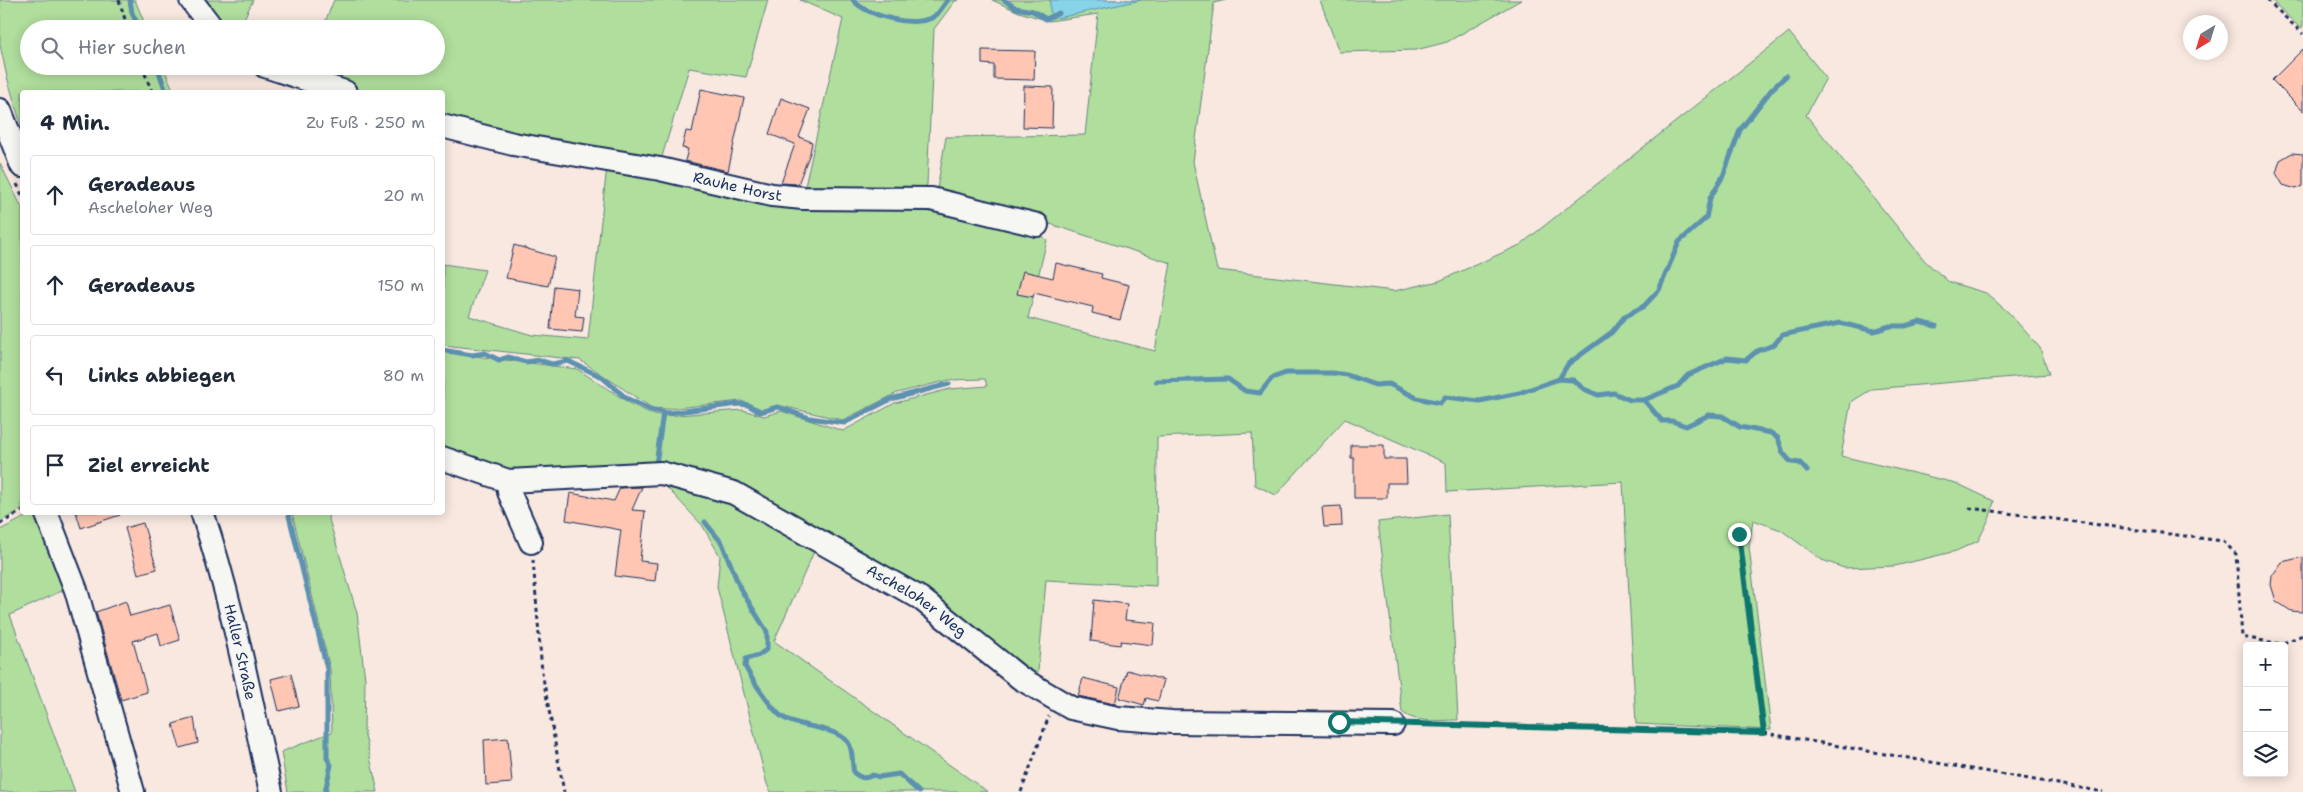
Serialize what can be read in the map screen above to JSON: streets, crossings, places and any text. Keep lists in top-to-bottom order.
{
  "streets": {
    "street": ["Rauhe Horst", "Ascheloher Weg", "Haller Straße"]
  },
  "north": "bottom left",
  "page": {
    "search": "Hier suchen",
    "heading": ["4 Min.", "Zu Fuß · 250 m"],
    "list": [
      ["Geradeaus", "Ascheloher Weg", "20 m"],
      ["Geradeaus", "150 m"],
      ["Links abbiegen", "80 m"],
      "Ziel erreicht"
    ],
    "map_buttons": ["+", "−"]
  }
}
